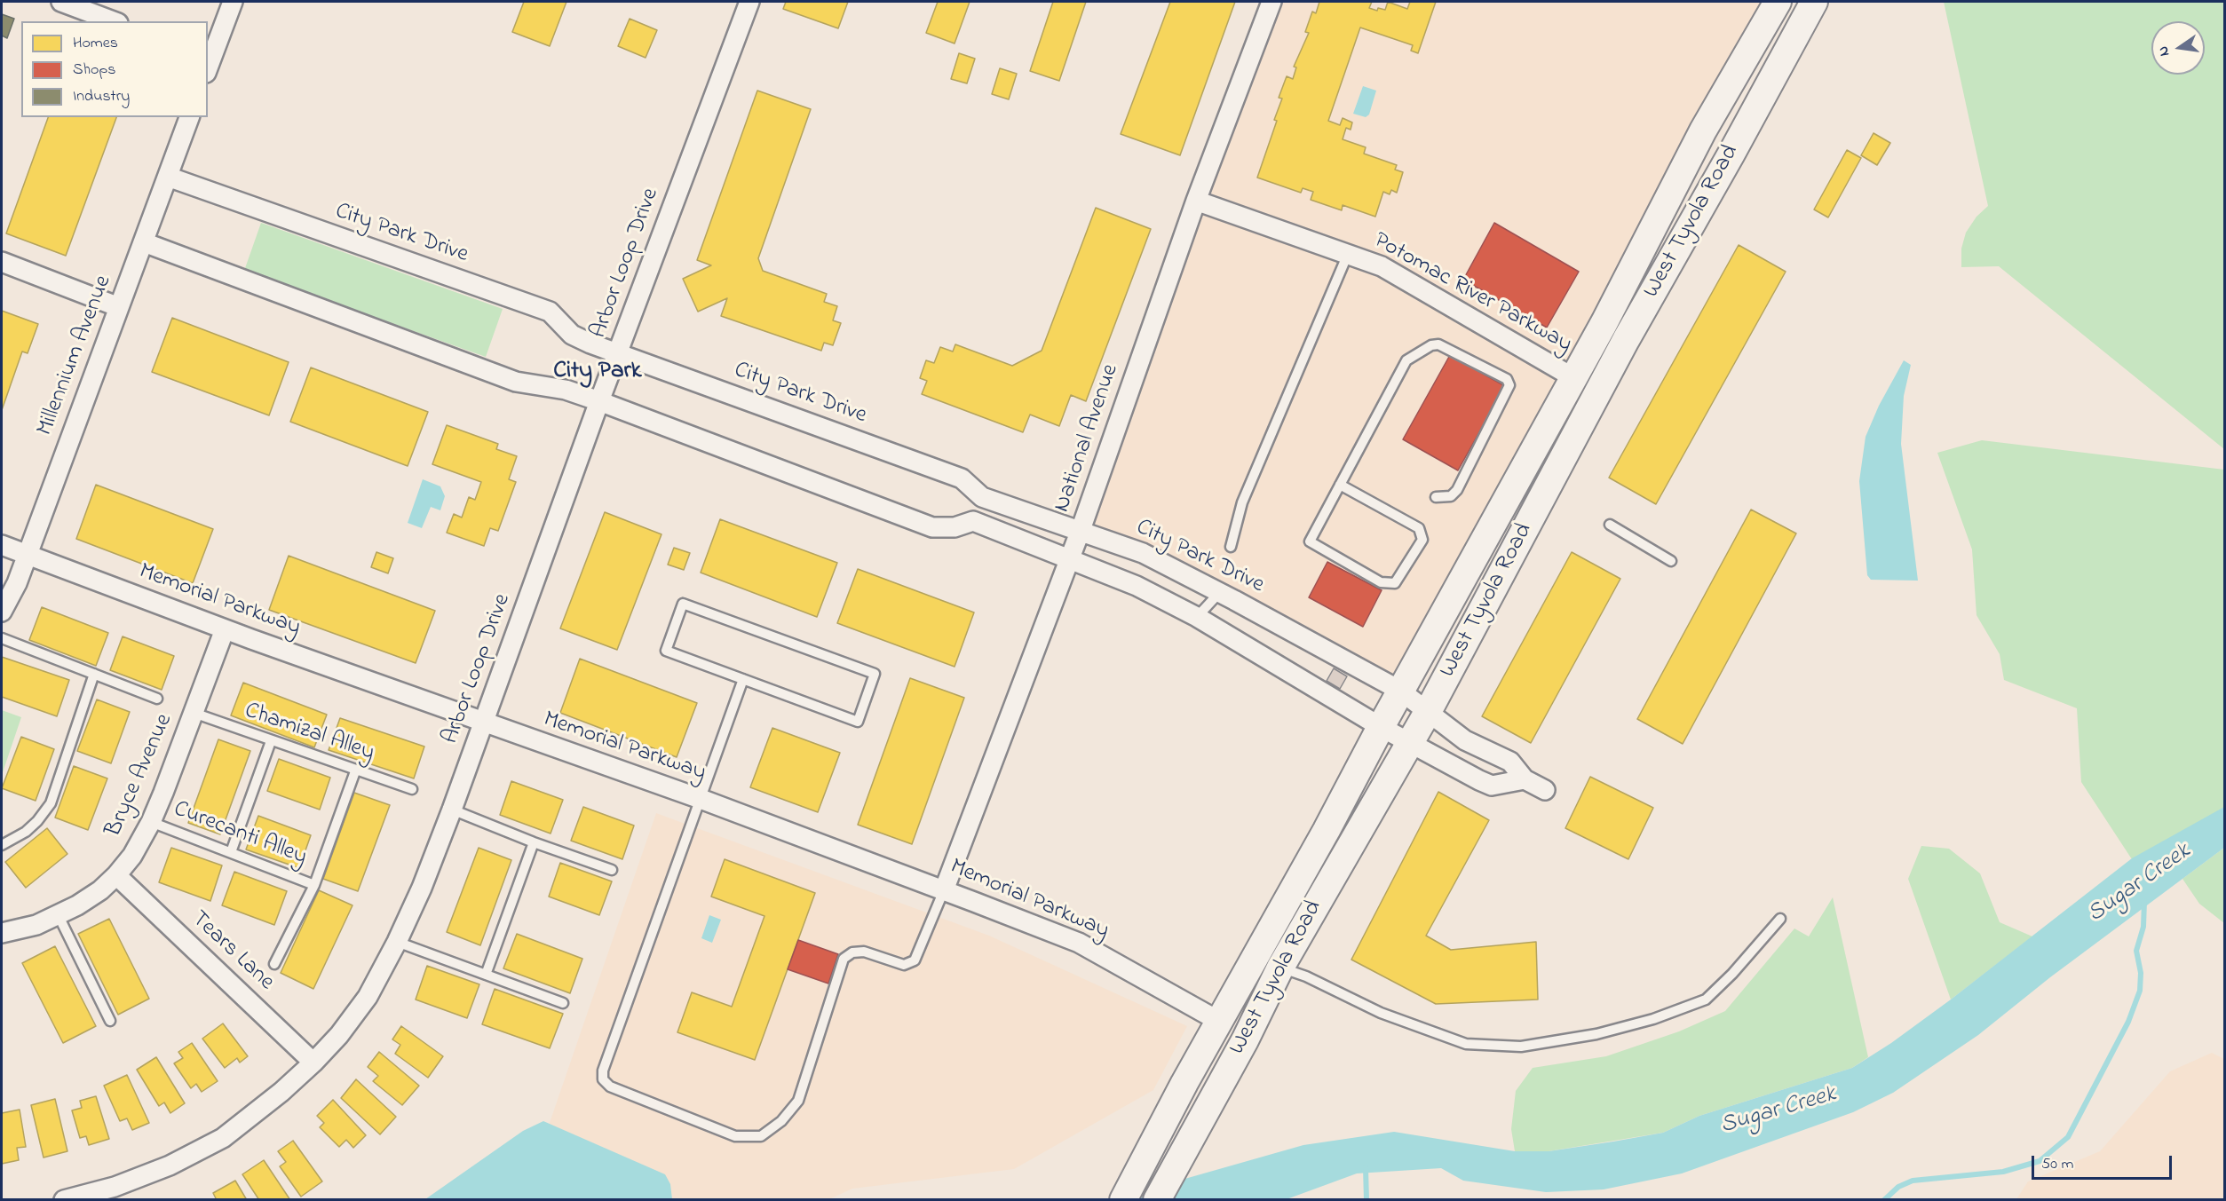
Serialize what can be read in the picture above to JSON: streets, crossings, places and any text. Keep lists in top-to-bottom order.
{
  "streets": {
    "main road": ["West Tyvola Road"],
    "street": [
      "City Park Drive",
      "Arbor Loop Drive",
      "Potomac River Parkway",
      "Millennium Avenue",
      "National Avenue",
      "Memorial Parkway",
      "Bryce Avenue",
      "Tears Lane"
    ],
    "lane": ["Chamizal Alley", "Curecanti Alley"]
  },
  "crossings": [
    ["West Tyvola Road", "City Park Drive"],
    ["West Tyvola Road", "Potomac River Parkway"],
    ["West Tyvola Road", "Memorial Parkway"],
    ["City Park Drive", "Arbor Loop Drive"],
    ["City Park Drive", "Millennium Avenue"],
    ["City Park Drive", "National Avenue"],
    ["Arbor Loop Drive", "Memorial Parkway"],
    ["Arbor Loop Drive", "Tears Lane"],
    ["Potomac River Parkway", "National Avenue"],
    ["Millennium Avenue", "Memorial Parkway"],
    ["National Avenue", "Memorial Parkway"],
    ["Memorial Parkway", "Bryce Avenue"],
    ["Chamizal Alley", "Bryce Avenue"],
    ["Bryce Avenue", "Curecanti Alley"],
    ["Bryce Avenue", "Tears Lane"]
  ],
  "districts": ["City Park"],
  "water": ["Sugar Creek"],
  "legend": ["Homes", "Shops", "Industry"],
  "scale_bar": "50 m",
  "north": "left"
}
